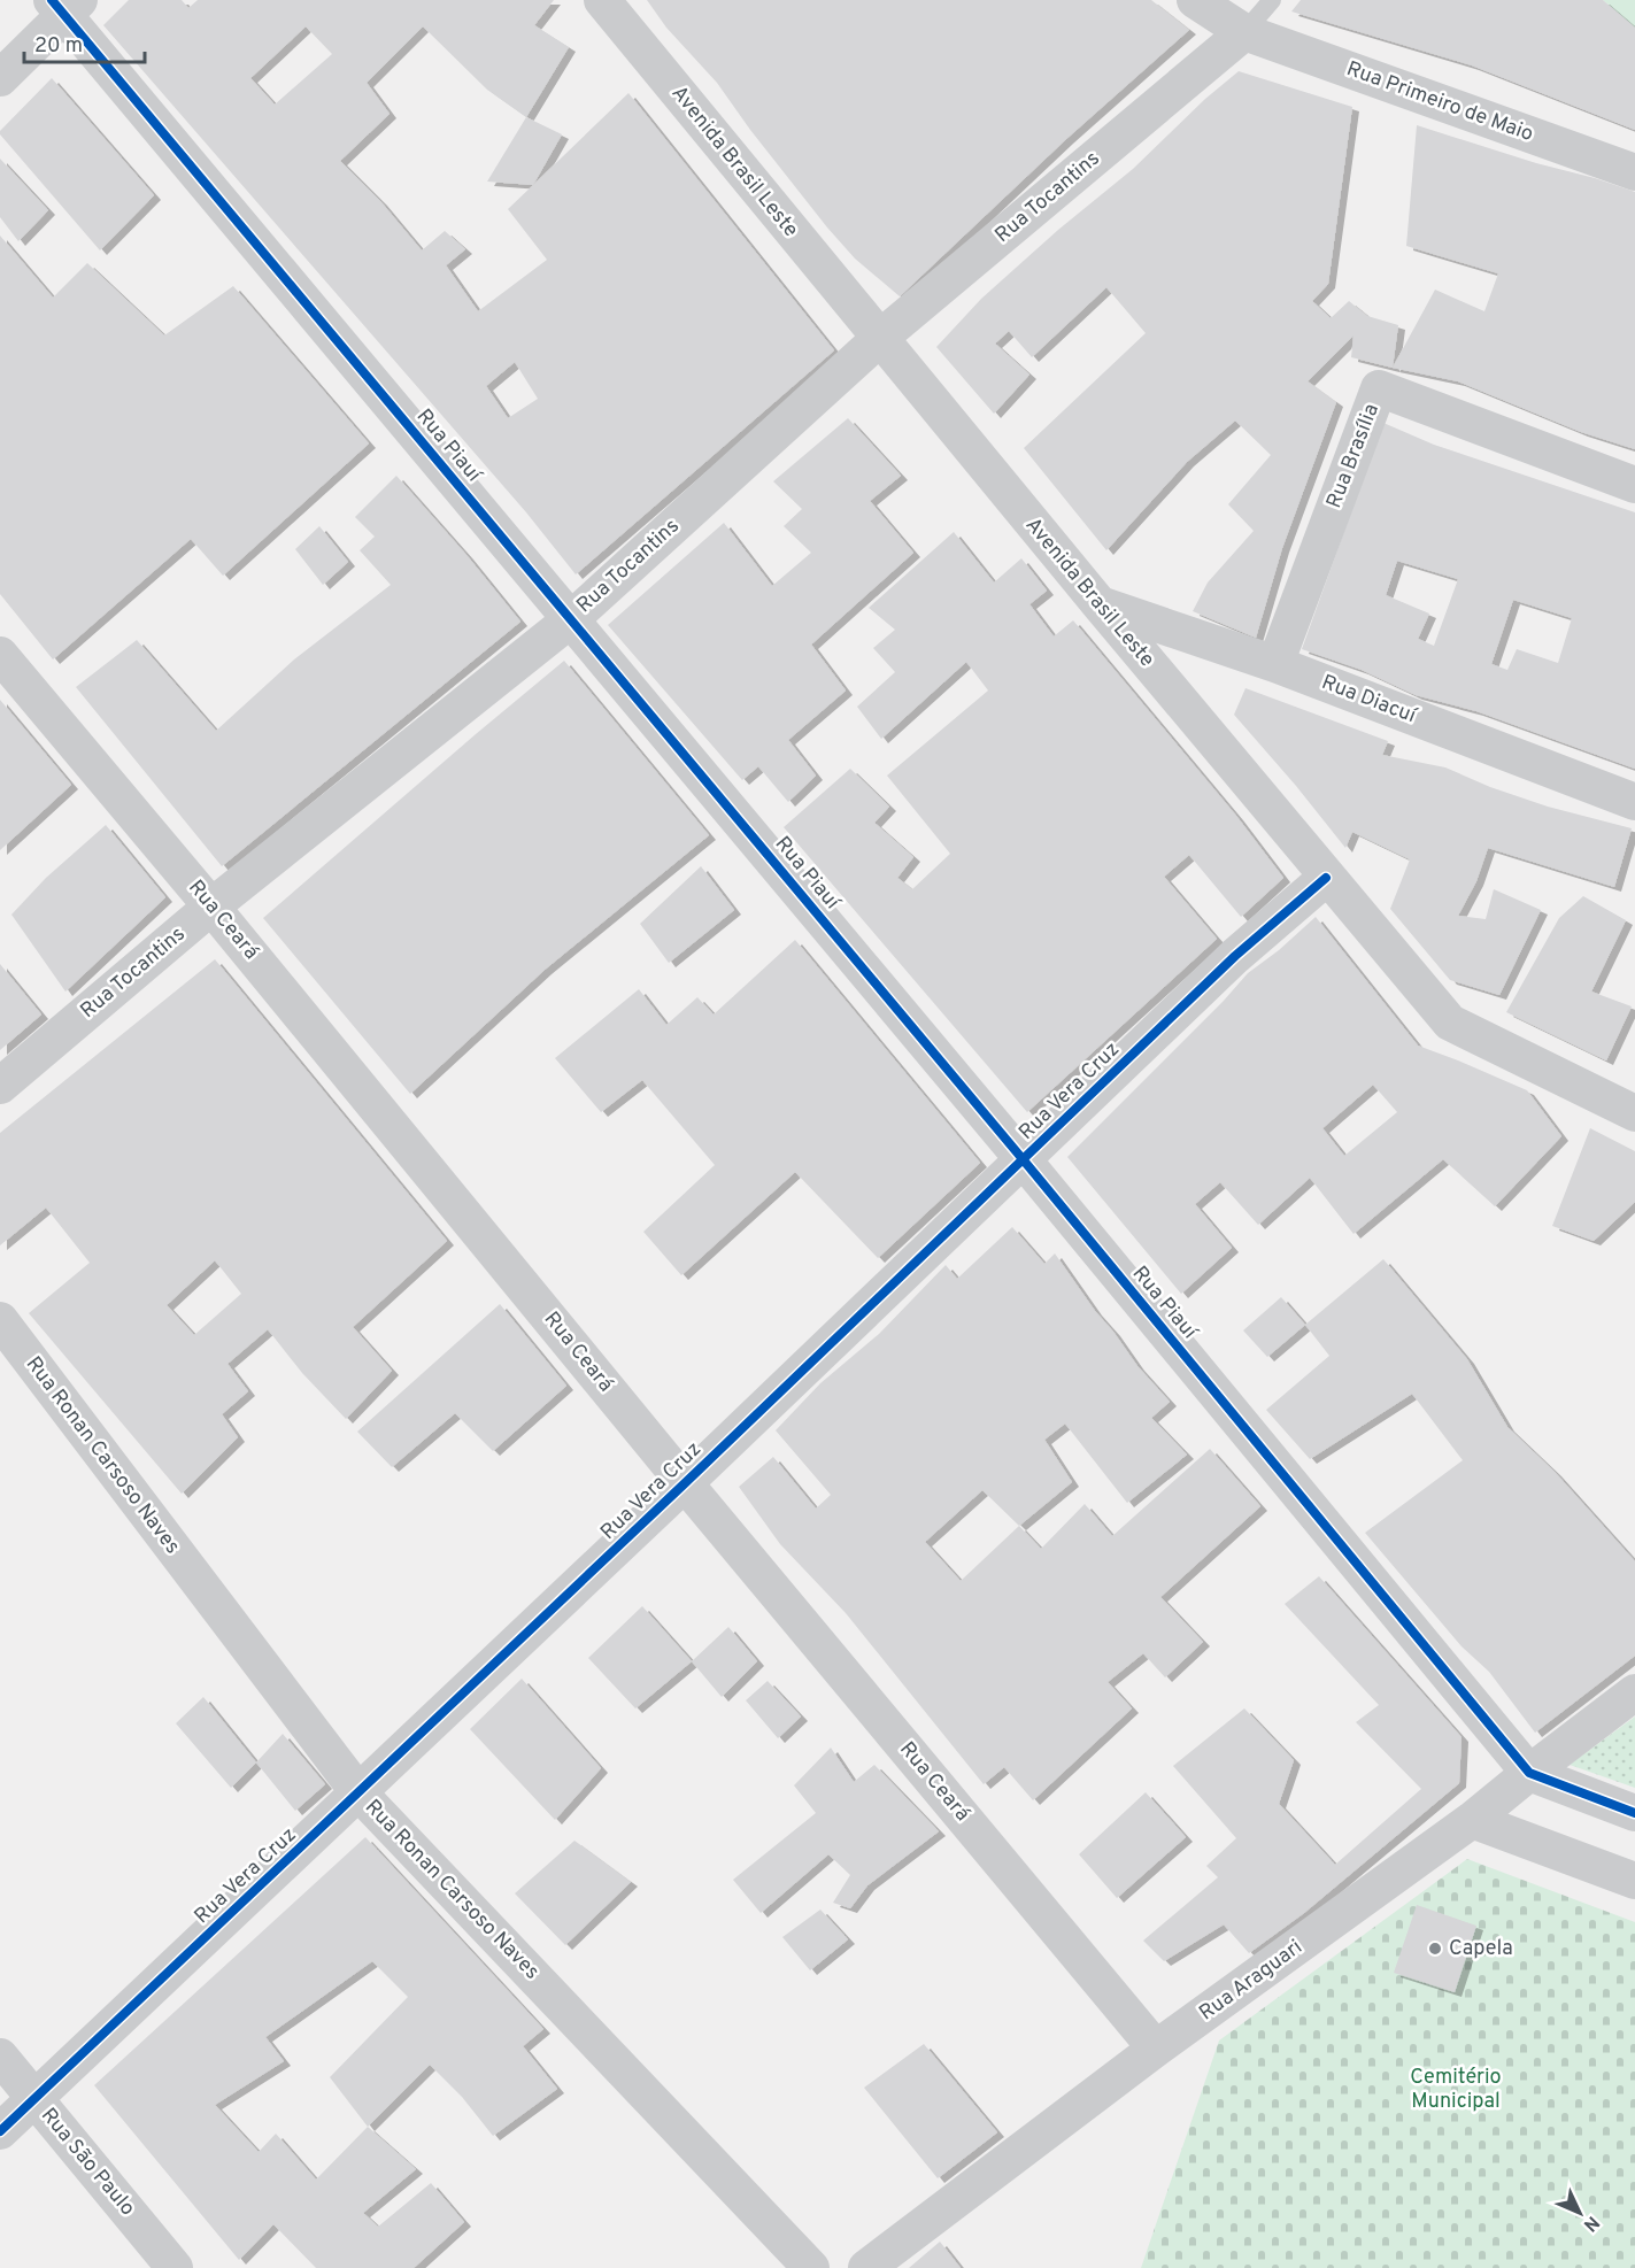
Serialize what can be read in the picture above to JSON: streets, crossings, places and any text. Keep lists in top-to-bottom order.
{
  "streets": {
    "street": [
      "Rua Primeiro de Maio",
      "Avenida Brasil Leste",
      "Rua Tocantins",
      "Rua Piauí",
      "Rua Brasília",
      "Rua Diacuí",
      "Rua Ceará",
      "Rua Vera Cruz",
      "Rua Ronan Carsoso Naves",
      "Rua Araguari",
      "Rua São Paulo"
    ]
  },
  "crossings": [
    ["Rua Primeiro de Maio", "Rua Tocantins"],
    ["Avenida Brasil Leste", "Rua Tocantins"],
    ["Avenida Brasil Leste", "Rua Diacuí"],
    ["Avenida Brasil Leste", "Rua Vera Cruz"],
    ["Rua Tocantins", "Rua Piauí"],
    ["Rua Tocantins", "Rua Ceará"],
    ["Rua Piauí", "Rua Vera Cruz"],
    ["Rua Piauí", "Rua Araguari"],
    ["Rua Brasília", "Rua Diacuí"],
    ["Rua Ceará", "Rua Vera Cruz"],
    ["Rua Ceará", "Rua Araguari"],
    ["Rua Vera Cruz", "Rua Ronan Carsoso Naves"],
    ["Rua Vera Cruz", "Rua São Paulo"]
  ],
  "parks": ["Cemitério Municipal"],
  "places": ["Capela"],
  "scale_bar": "20 m",
  "north": "bottom right"
}
